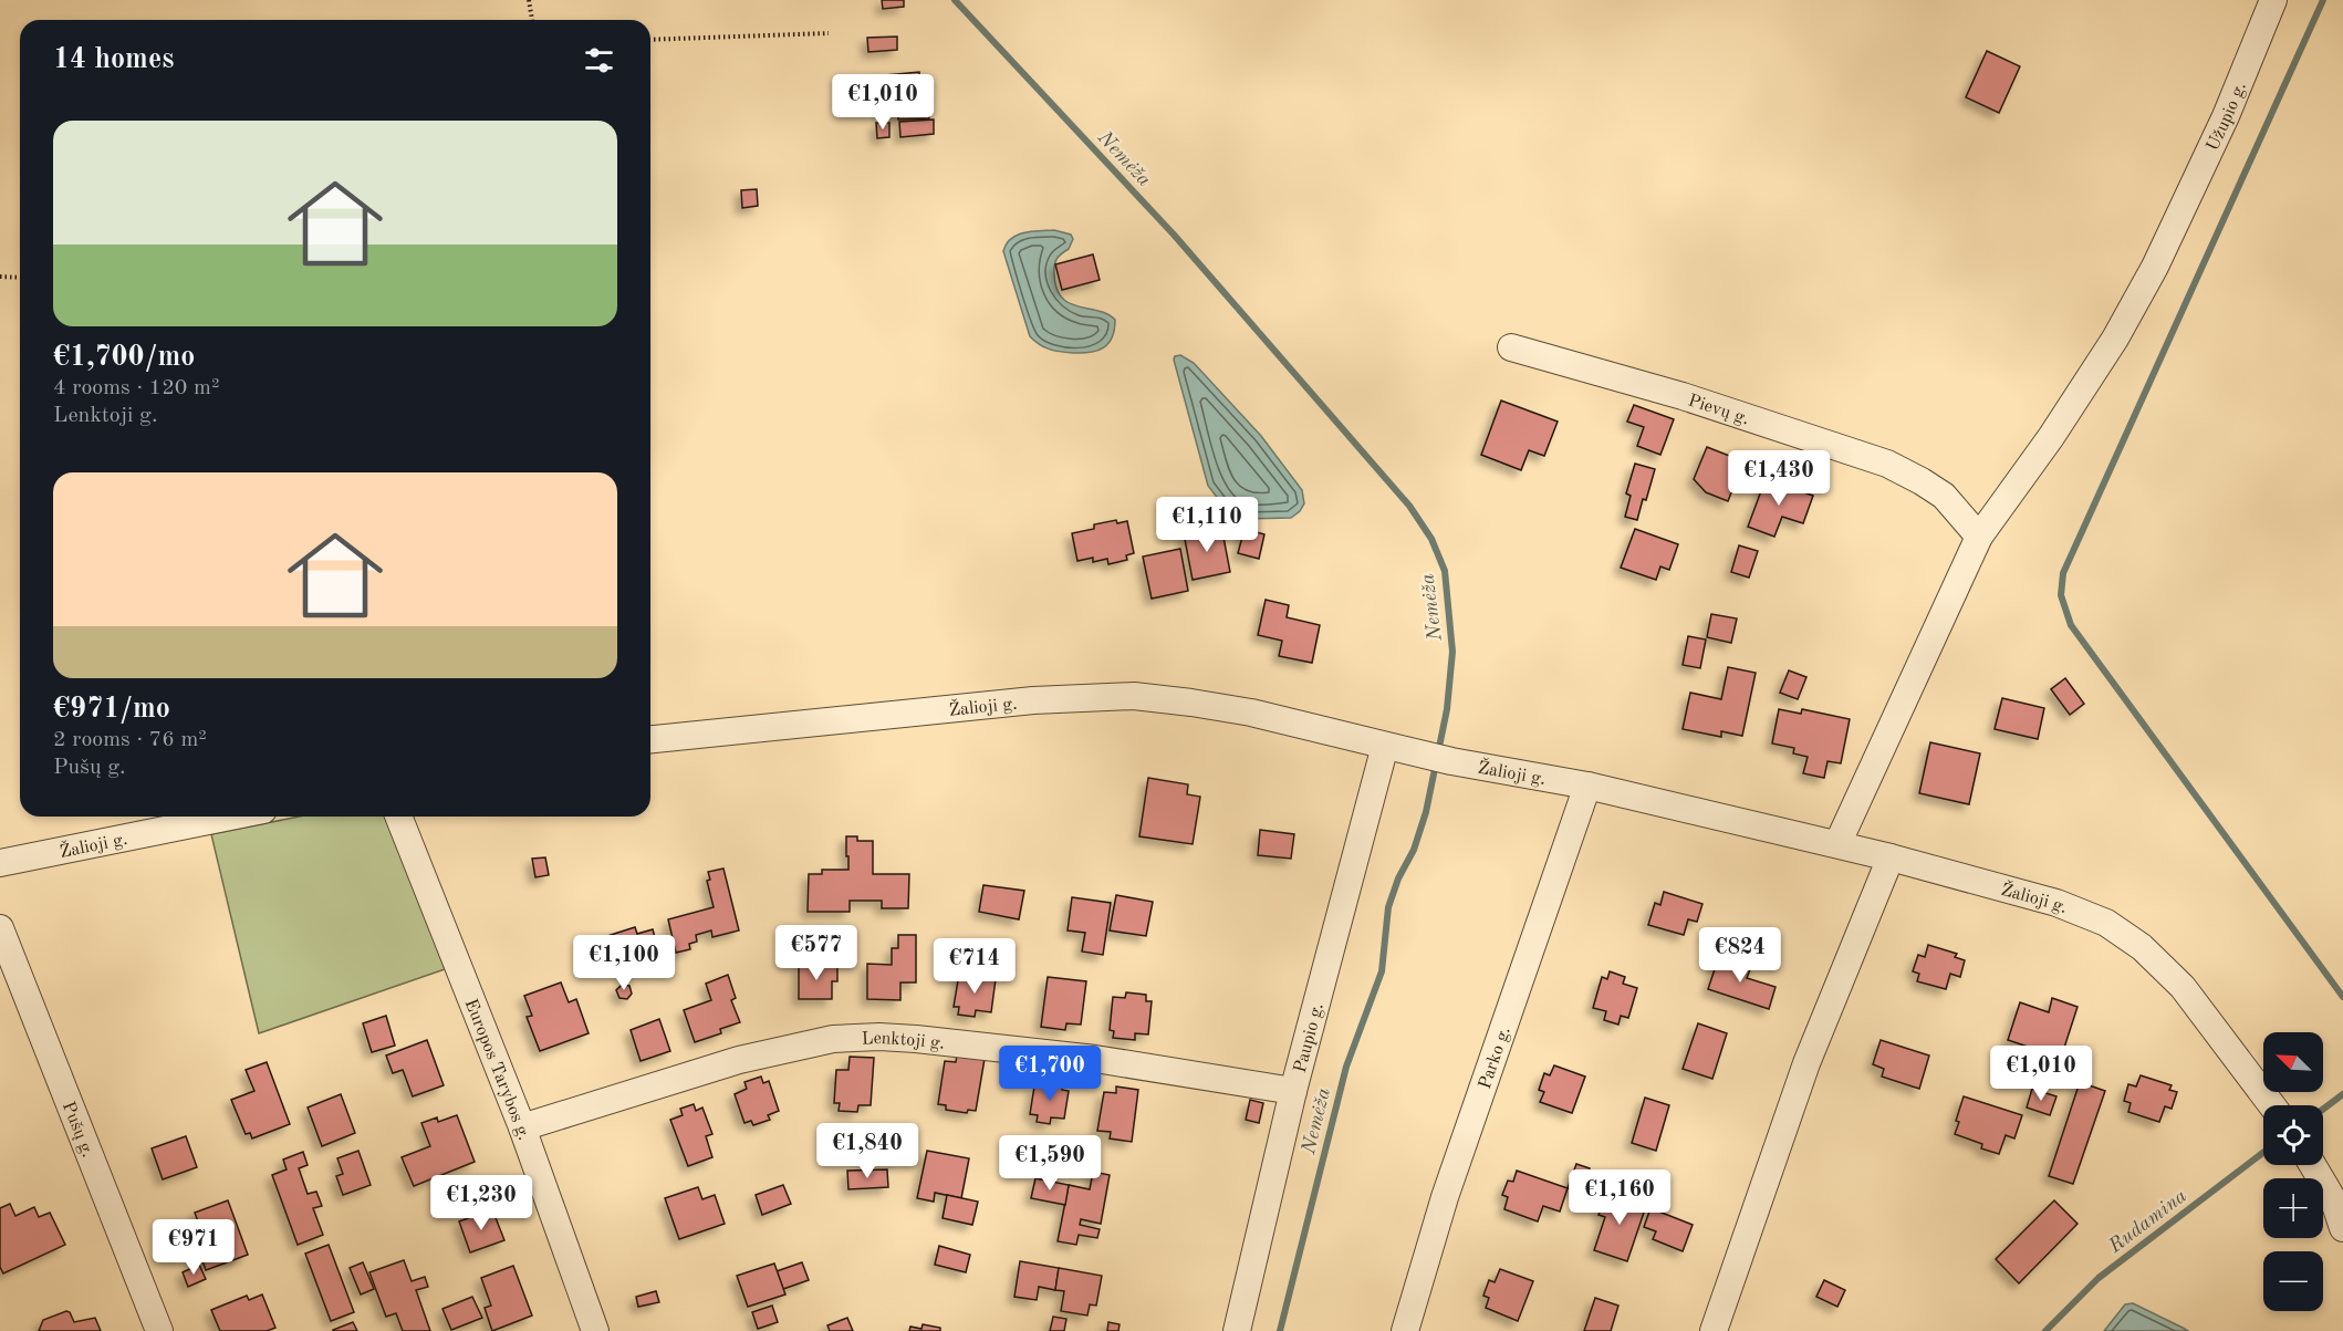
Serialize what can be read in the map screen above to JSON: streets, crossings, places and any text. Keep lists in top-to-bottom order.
{
  "streets": {
    "street": [
      "Užupio g.",
      "Pievų g.",
      "Žalioji g.",
      "Paupio g.",
      "Lenktoji g.",
      "Parko g.",
      "Europos Tarybos g.",
      "Pušų g."
    ]
  },
  "crossings": [
    ["Užupio g.", "Pievų g."],
    ["Užupio g.", "Žalioji g."],
    ["Žalioji g.", "Paupio g."],
    ["Žalioji g.", "Parko g."],
    ["Paupio g.", "Lenktoji g."],
    ["Lenktoji g.", "Europos Tarybos g."]
  ],
  "water": ["Nemėža", "Rudamina"],
  "north": "top left",
  "page": {
    "heading": "14 homes",
    "price": [
      "€1,010",
      "€1,430",
      "€1,110",
      "€577",
      "€824",
      "€1,100",
      "€714",
      "€1,700",
      "€1,010",
      "€1,840",
      "€1,590",
      "€1,160",
      "€1,230",
      "€971"
    ],
    "list": [
      {
        "name": "€1,700/mo",
        "note": "4 rooms · 120 m² · Lenktoji g."
      },
      {
        "name": "€971/mo",
        "note": "2 rooms · 76 m² · Pušų g."
      }
    ],
    "map_buttons": ["+", "−"]
  }
}
